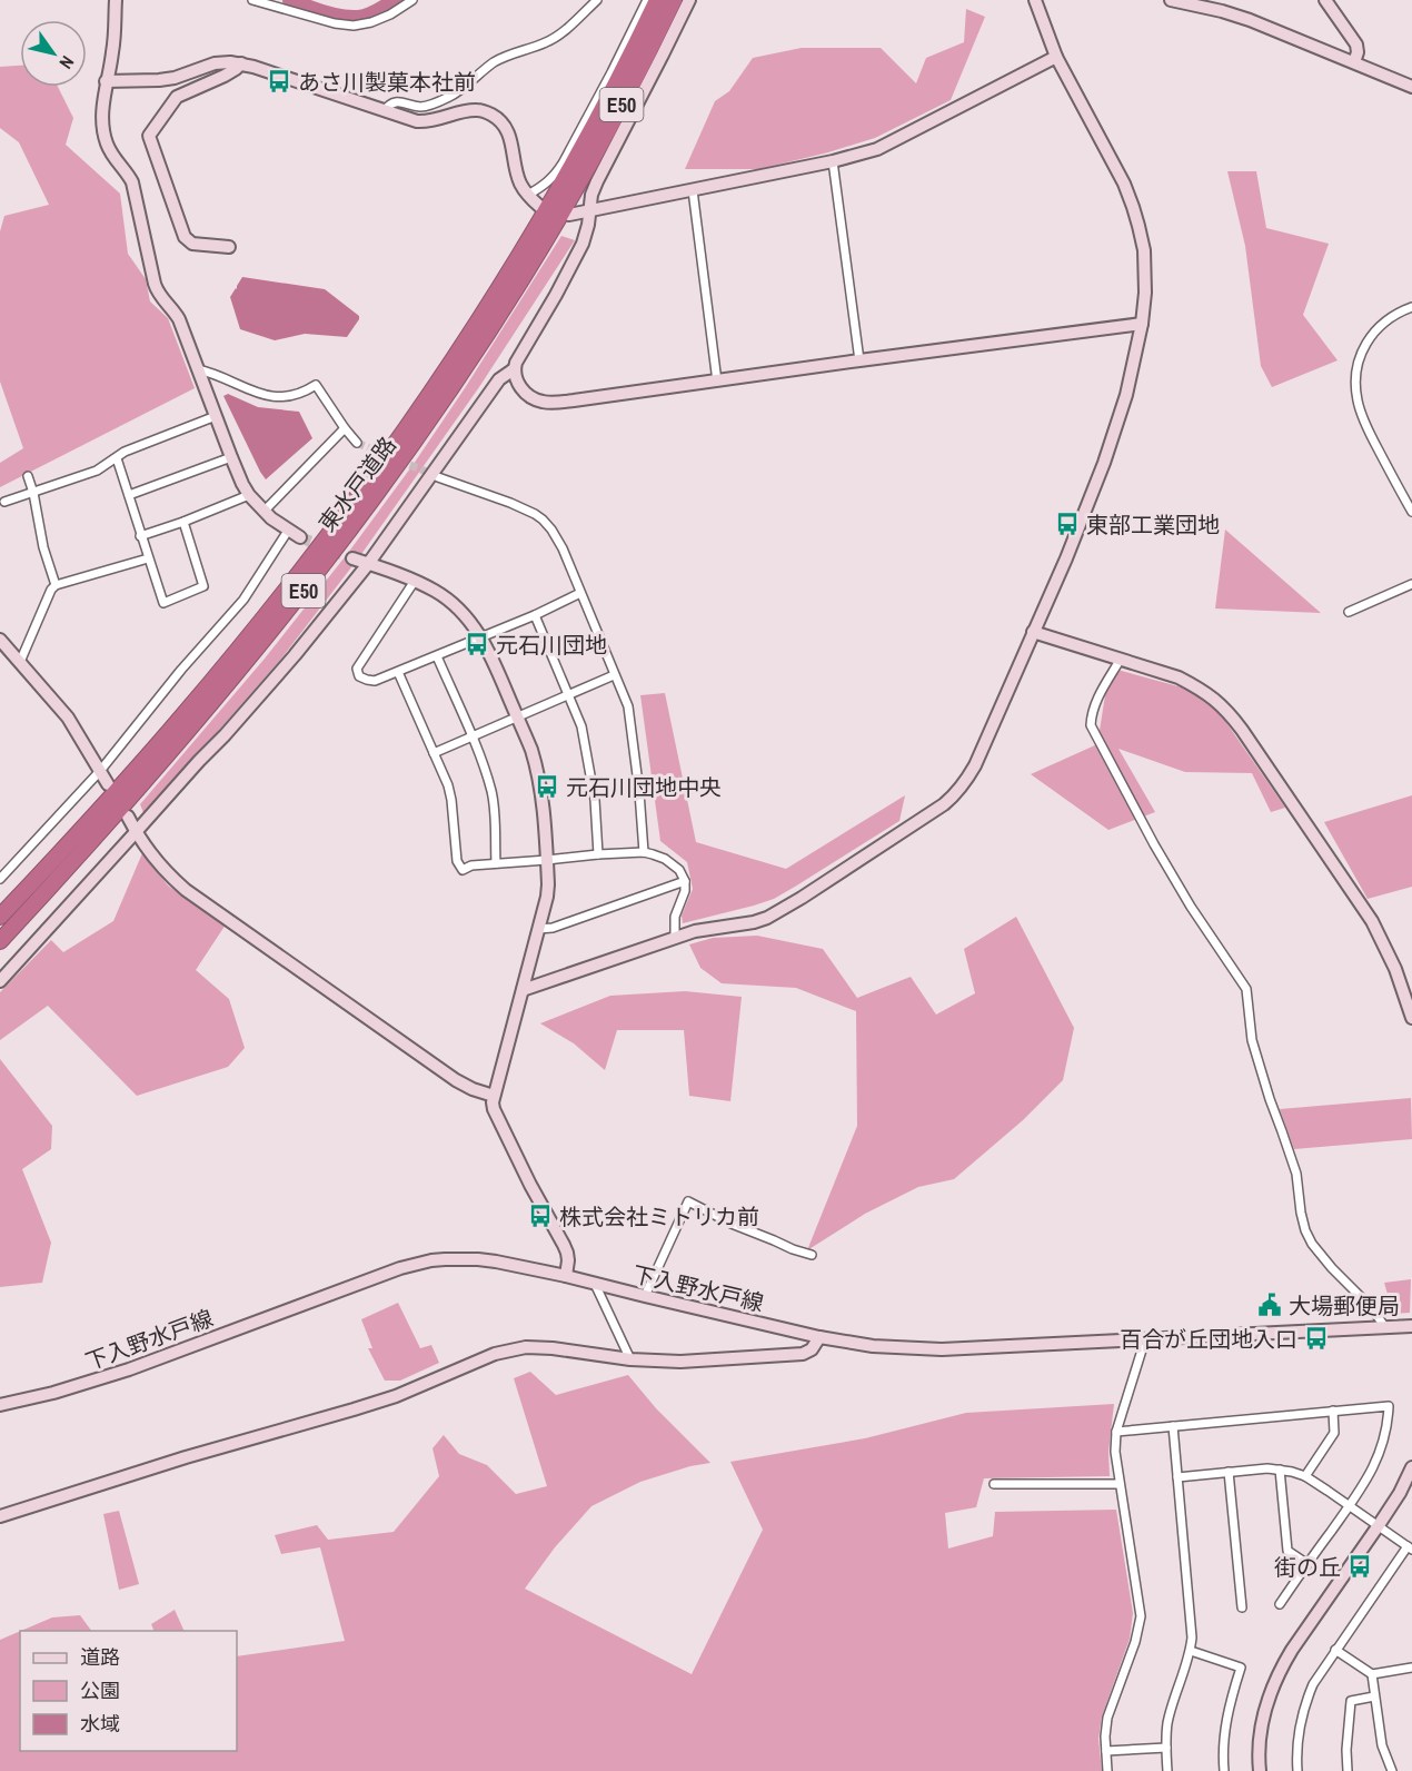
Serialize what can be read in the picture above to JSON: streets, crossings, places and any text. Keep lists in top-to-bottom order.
{
  "streets": {
    "highway": ["E50", "東水戸道路"],
    "street": ["下入野水戸線"]
  },
  "places": {
    "bus stop": [
      "あさ川製菓本社前",
      "東部工業団地",
      "元石川団地",
      "元石川団地中央",
      "株式会社ミトリカ前",
      "百合が丘団地入口",
      "街の丘"
    ],
    "public building": ["大場郵便局"]
  },
  "legend": ["道路", "公園", "水域"],
  "north": "bottom right"
}
